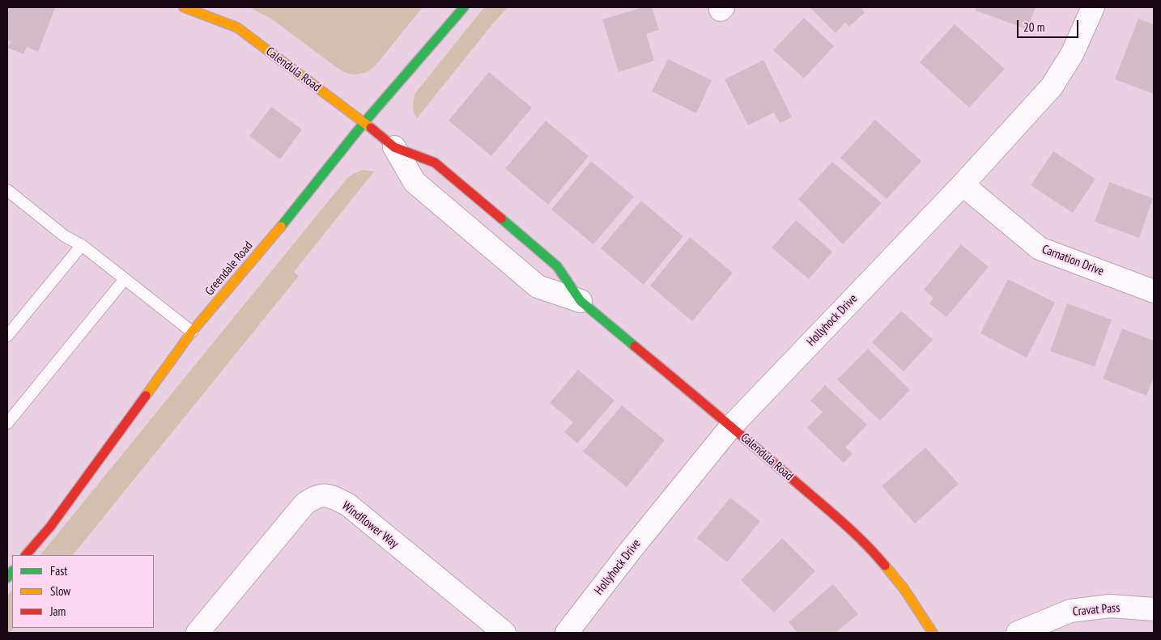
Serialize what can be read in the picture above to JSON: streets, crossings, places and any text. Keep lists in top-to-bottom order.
{
  "streets": {
    "street": [
      "Calendula Road",
      "Carnation Drive",
      "Greendale Road",
      "Hollyhock Drive",
      "Windflower Way",
      "Cravat Pass"
    ]
  },
  "crossings": [
    ["Calendula Road", "Greendale Road"],
    ["Calendula Road", "Hollyhock Drive"],
    ["Carnation Drive", "Hollyhock Drive"]
  ],
  "legend": ["Fast", "Slow", "Jam"],
  "scale_bar": "20 m"
}
